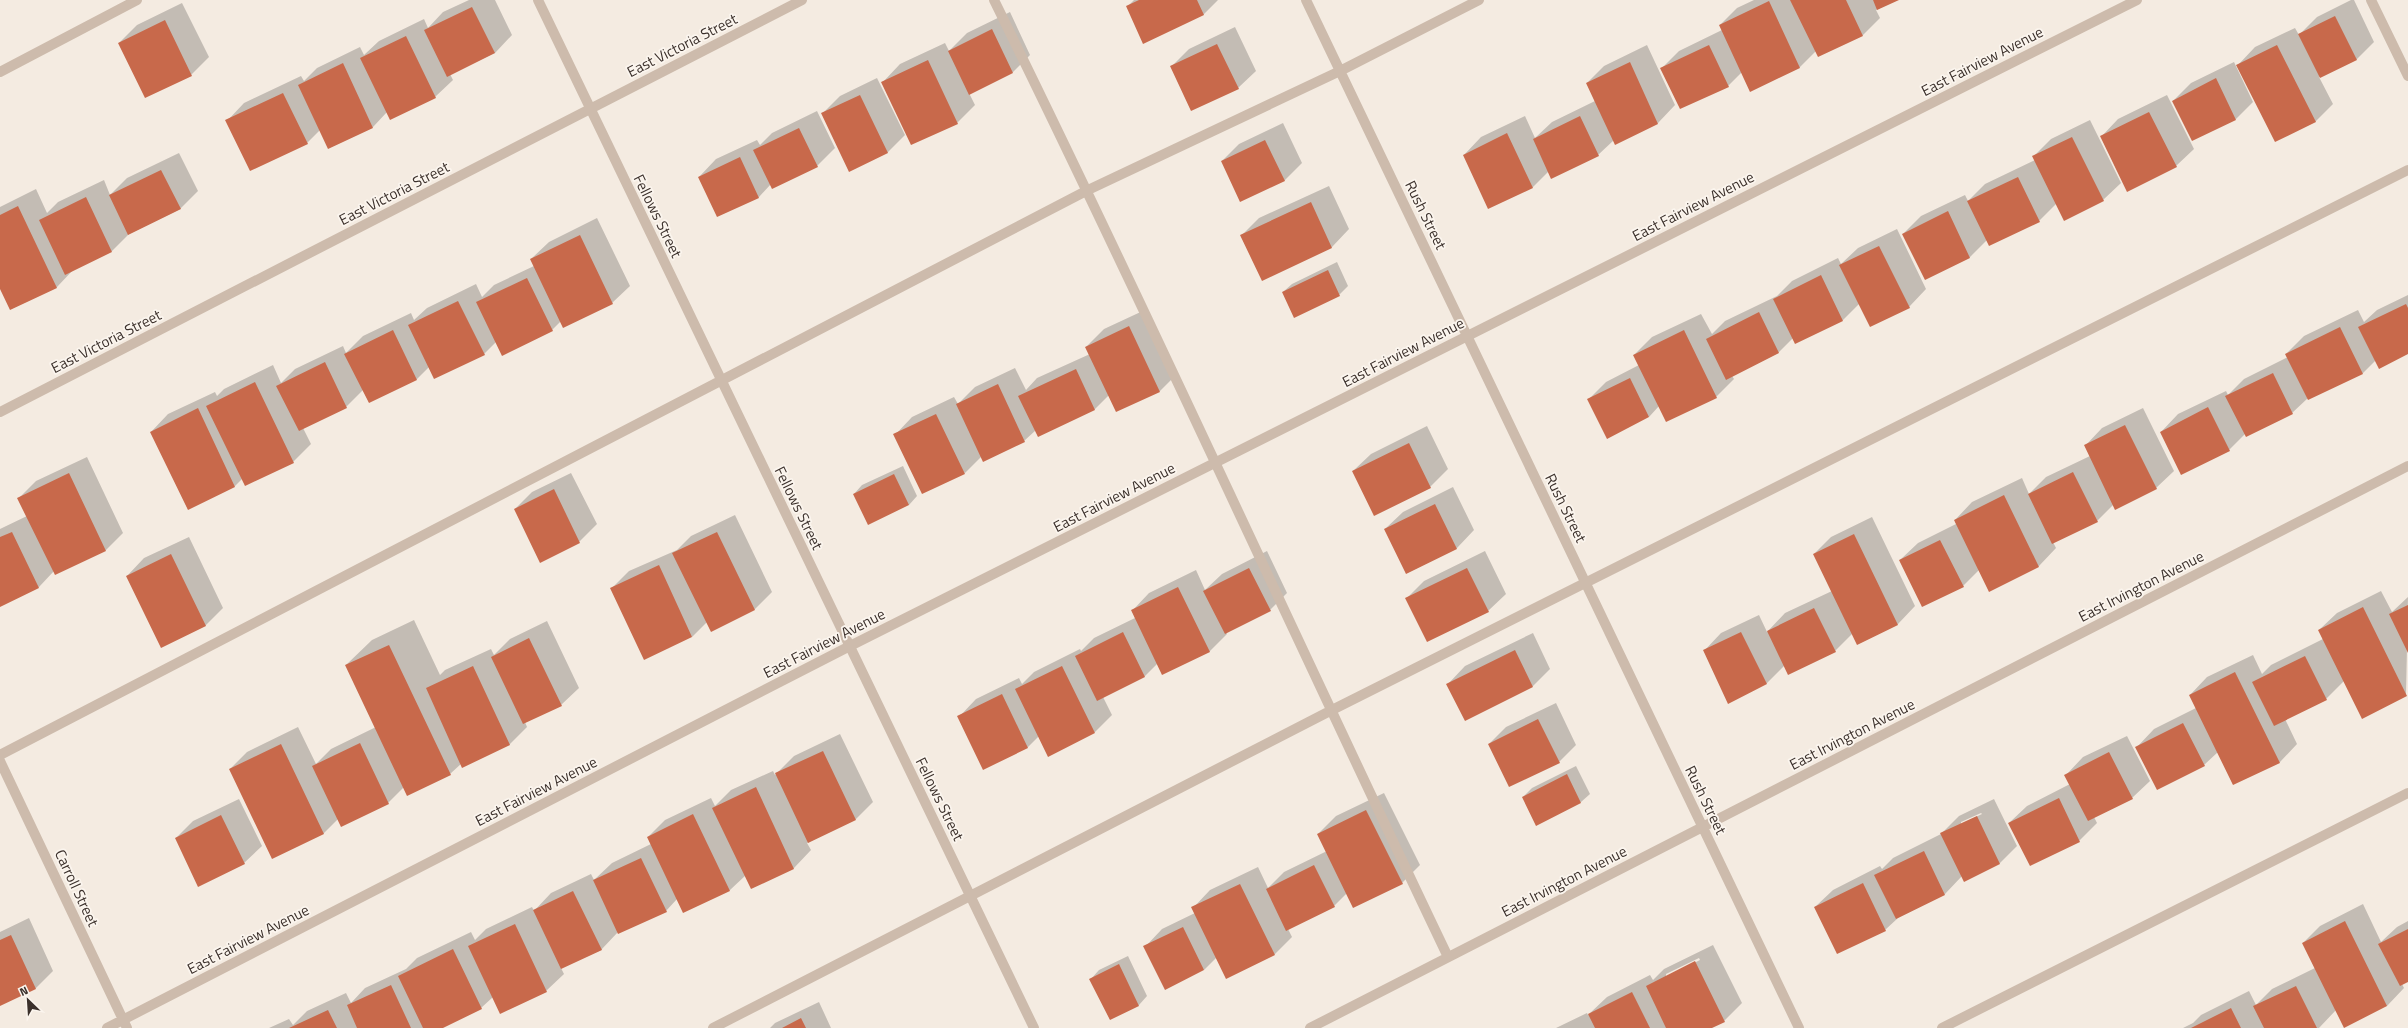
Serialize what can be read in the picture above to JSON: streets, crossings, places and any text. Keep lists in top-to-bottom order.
{
  "streets": {
    "street": [
      "East Victoria Street",
      "East Fairview Avenue",
      "Rush Street",
      "Fellows Street",
      "East Irvington Avenue",
      "Carroll Street"
    ]
  },
  "crossings": [
    ["East Victoria Street", "Fellows Street"],
    ["East Fairview Avenue", "Rush Street"],
    ["East Fairview Avenue", "Fellows Street"],
    ["East Fairview Avenue", "Carroll Street"],
    ["Rush Street", "East Irvington Avenue"]
  ],
  "north": "top left"
}
